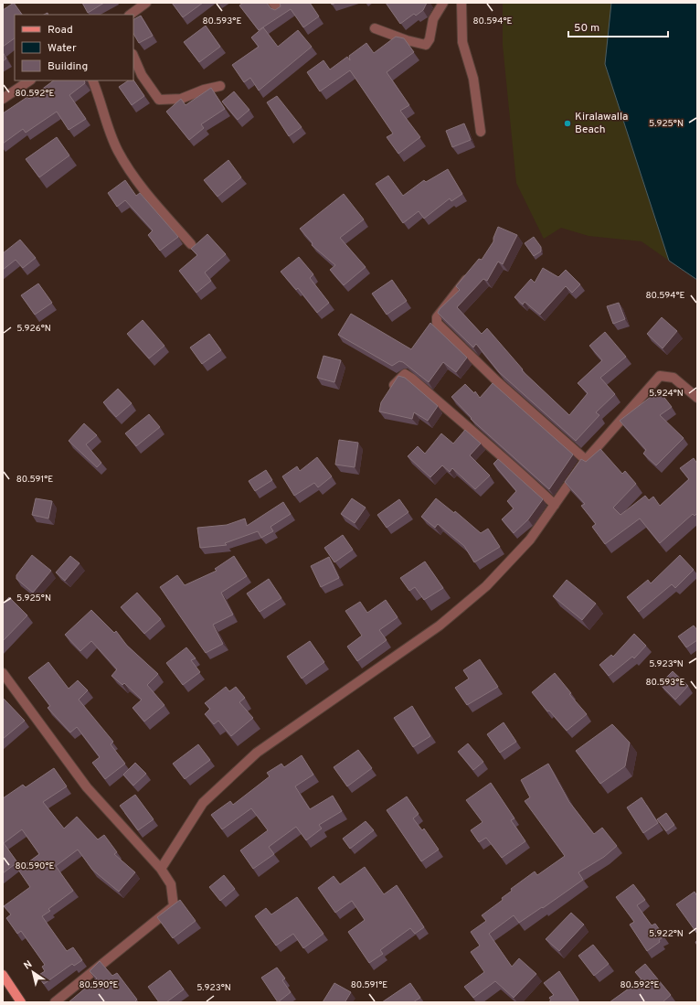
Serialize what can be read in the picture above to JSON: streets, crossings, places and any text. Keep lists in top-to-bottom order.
{
  "places": ["Kiralawalla Beach"],
  "legend": ["Road", "Water", "Building"],
  "scale_bar": "50 m",
  "north": "top left",
  "coordinates": [
    "80.593°E",
    "80.594°E",
    "80.592°E",
    "5.925°N",
    "5.926°N",
    "5.924°N",
    "80.591°E",
    "5.923°N",
    "80.590°E",
    "5.922°N"
  ]
}
